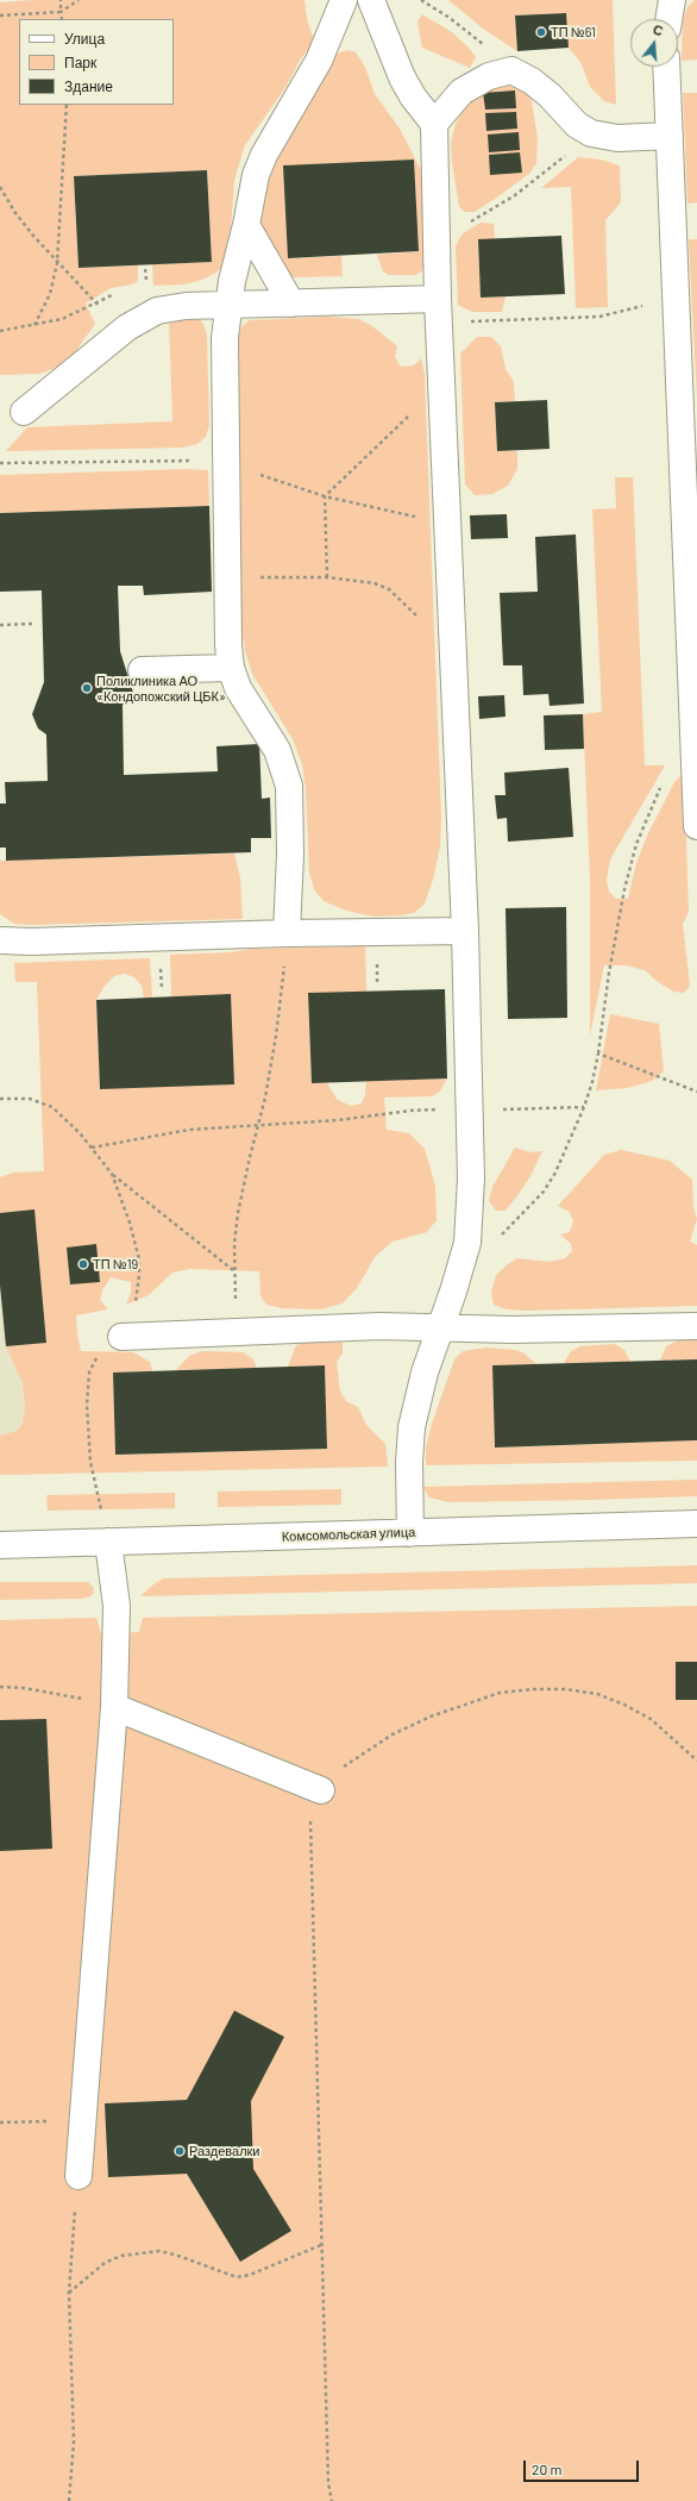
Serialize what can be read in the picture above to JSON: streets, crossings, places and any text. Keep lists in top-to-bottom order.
{
  "streets": {
    "street": ["Комсомольская улица"]
  },
  "places": [
    "ТП №61",
    "Поликлиника АО «Кондопожский ЦБК»",
    "ТП №19",
    "Раздевалки"
  ],
  "legend": ["Улица", "Парк", "Здание"],
  "scale_bar": "20 m",
  "north": "top"
}
